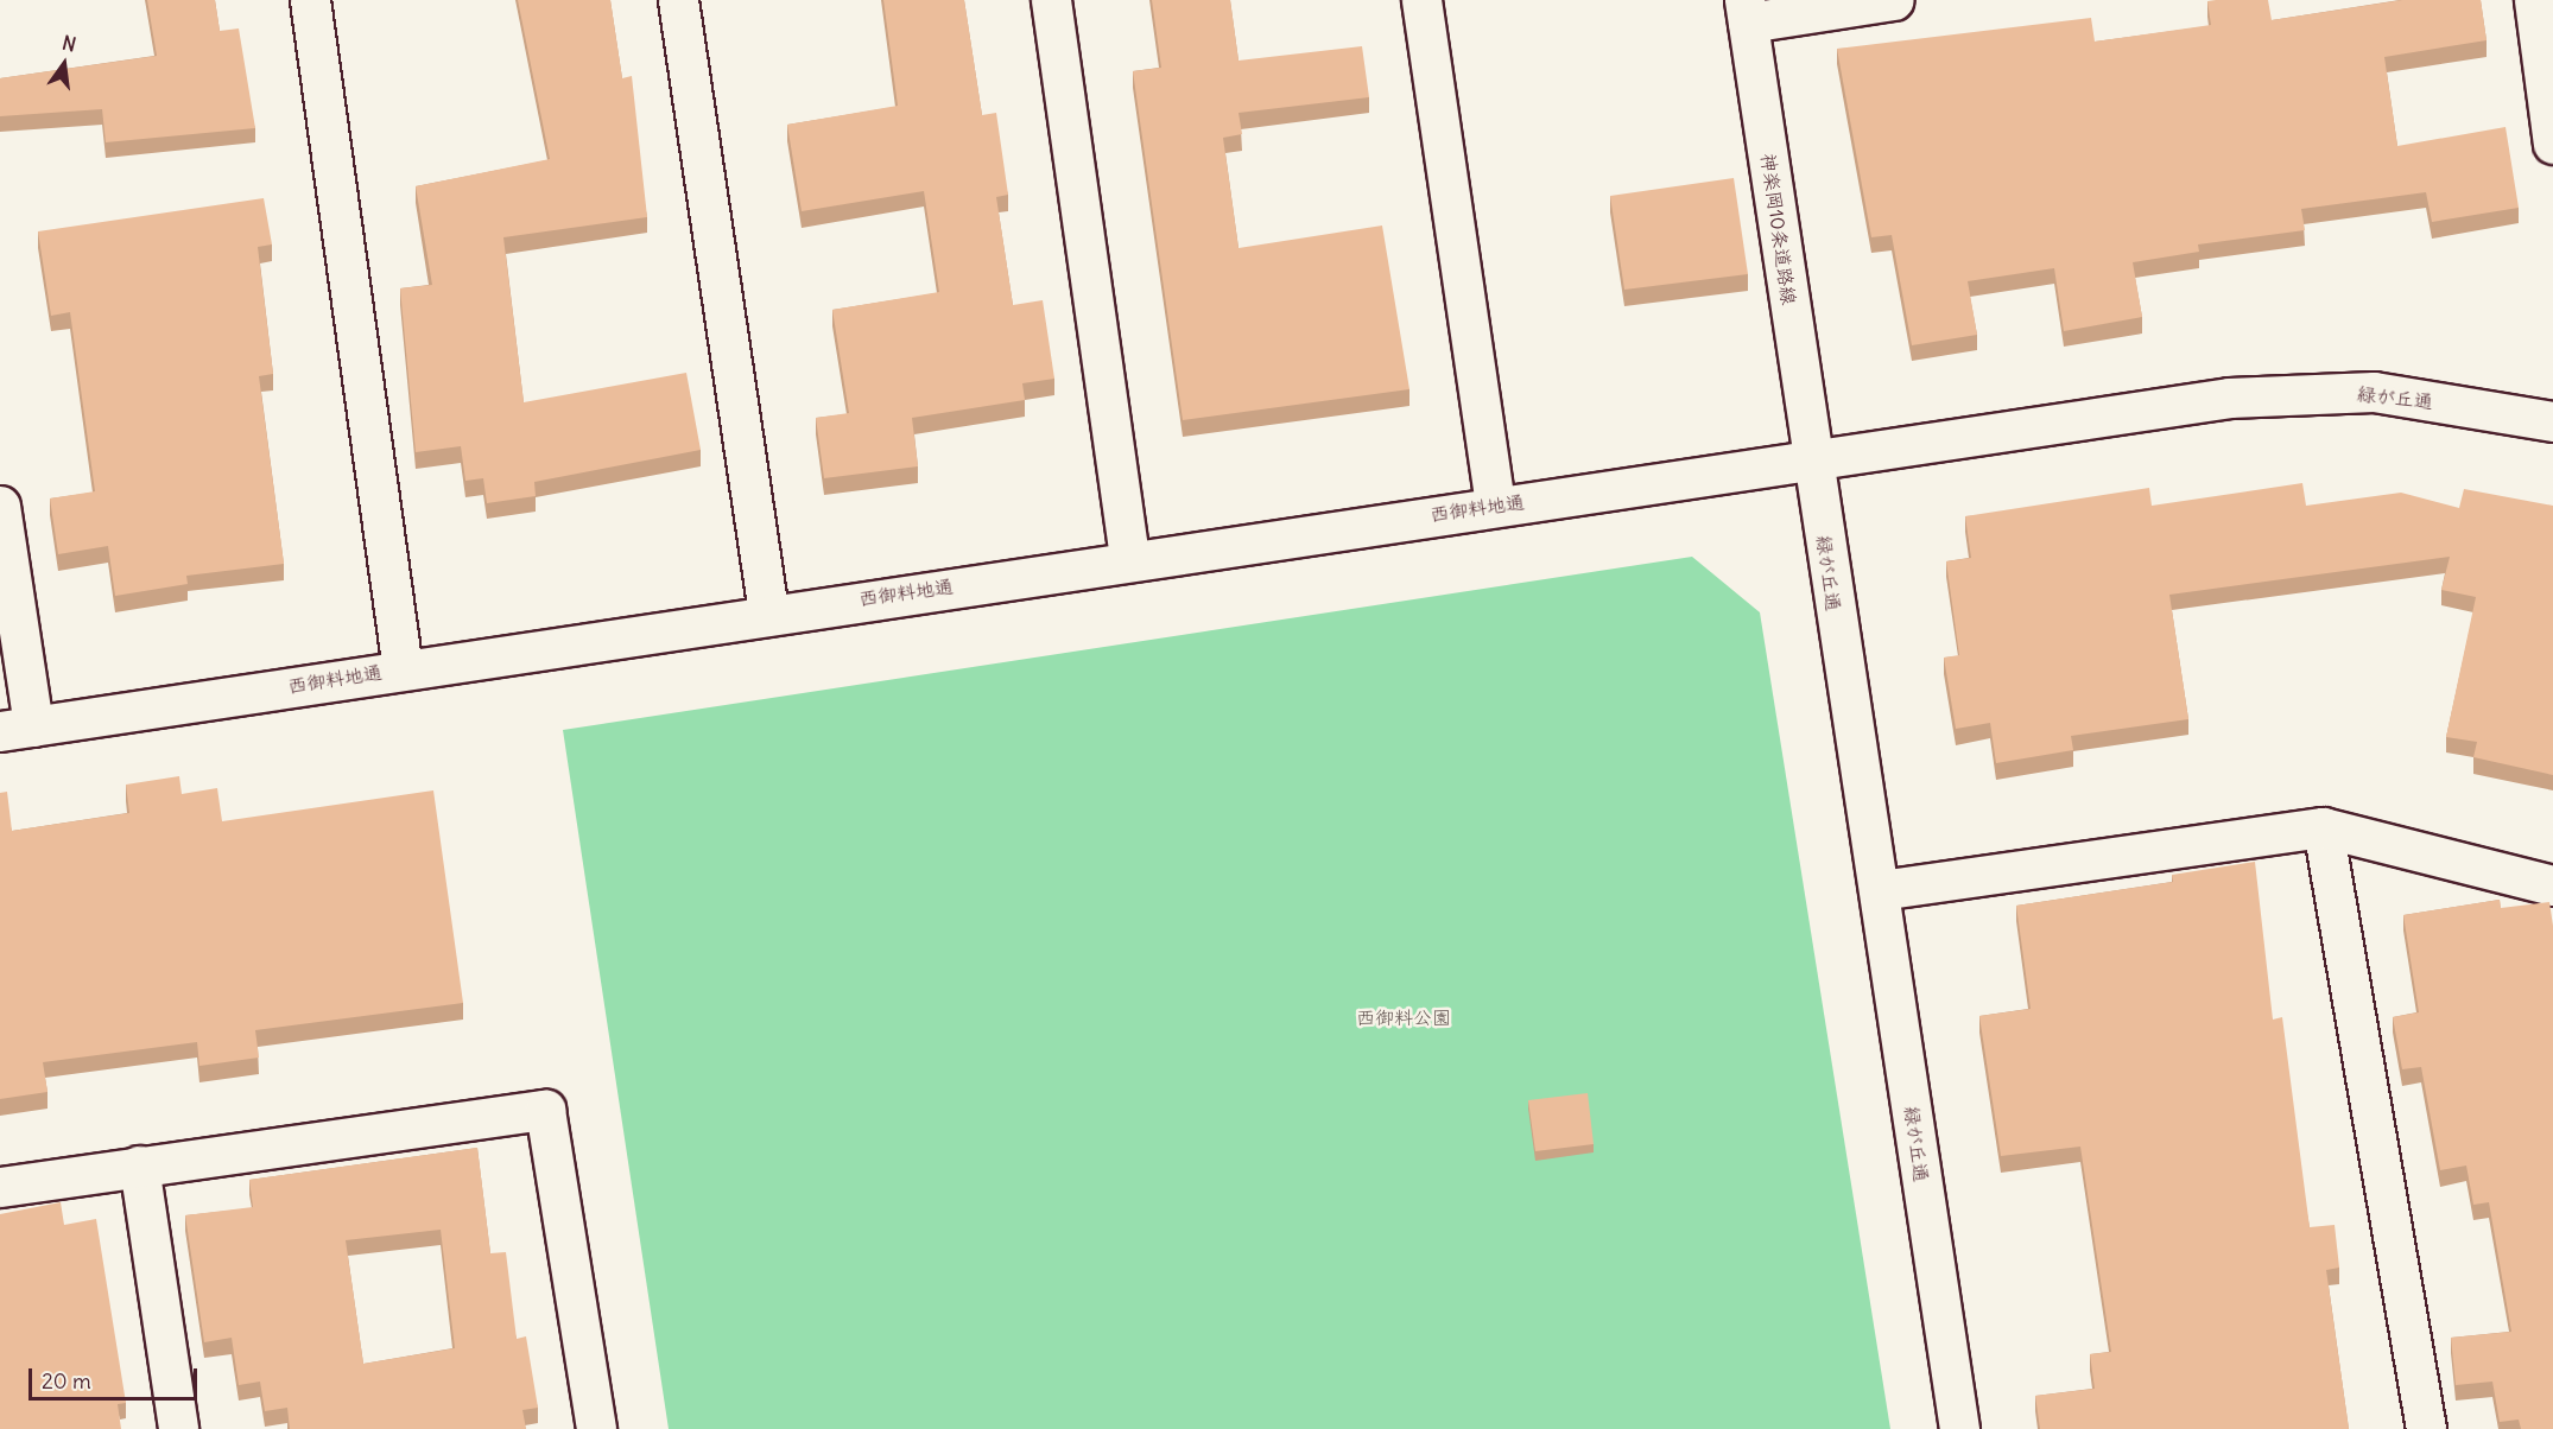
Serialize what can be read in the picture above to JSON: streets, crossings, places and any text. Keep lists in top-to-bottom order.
{
  "streets": {
    "street": ["神楽岡10条道路線", "緑が丘通", "西御料地通"]
  },
  "crossings": [
    ["神楽岡10条道路線", "緑が丘通"],
    ["神楽岡10条道路線", "西御料地通"],
    ["緑が丘通", "西御料地通"]
  ],
  "parks": ["西御料公園"],
  "scale_bar": "20 m",
  "north": "top"
}
